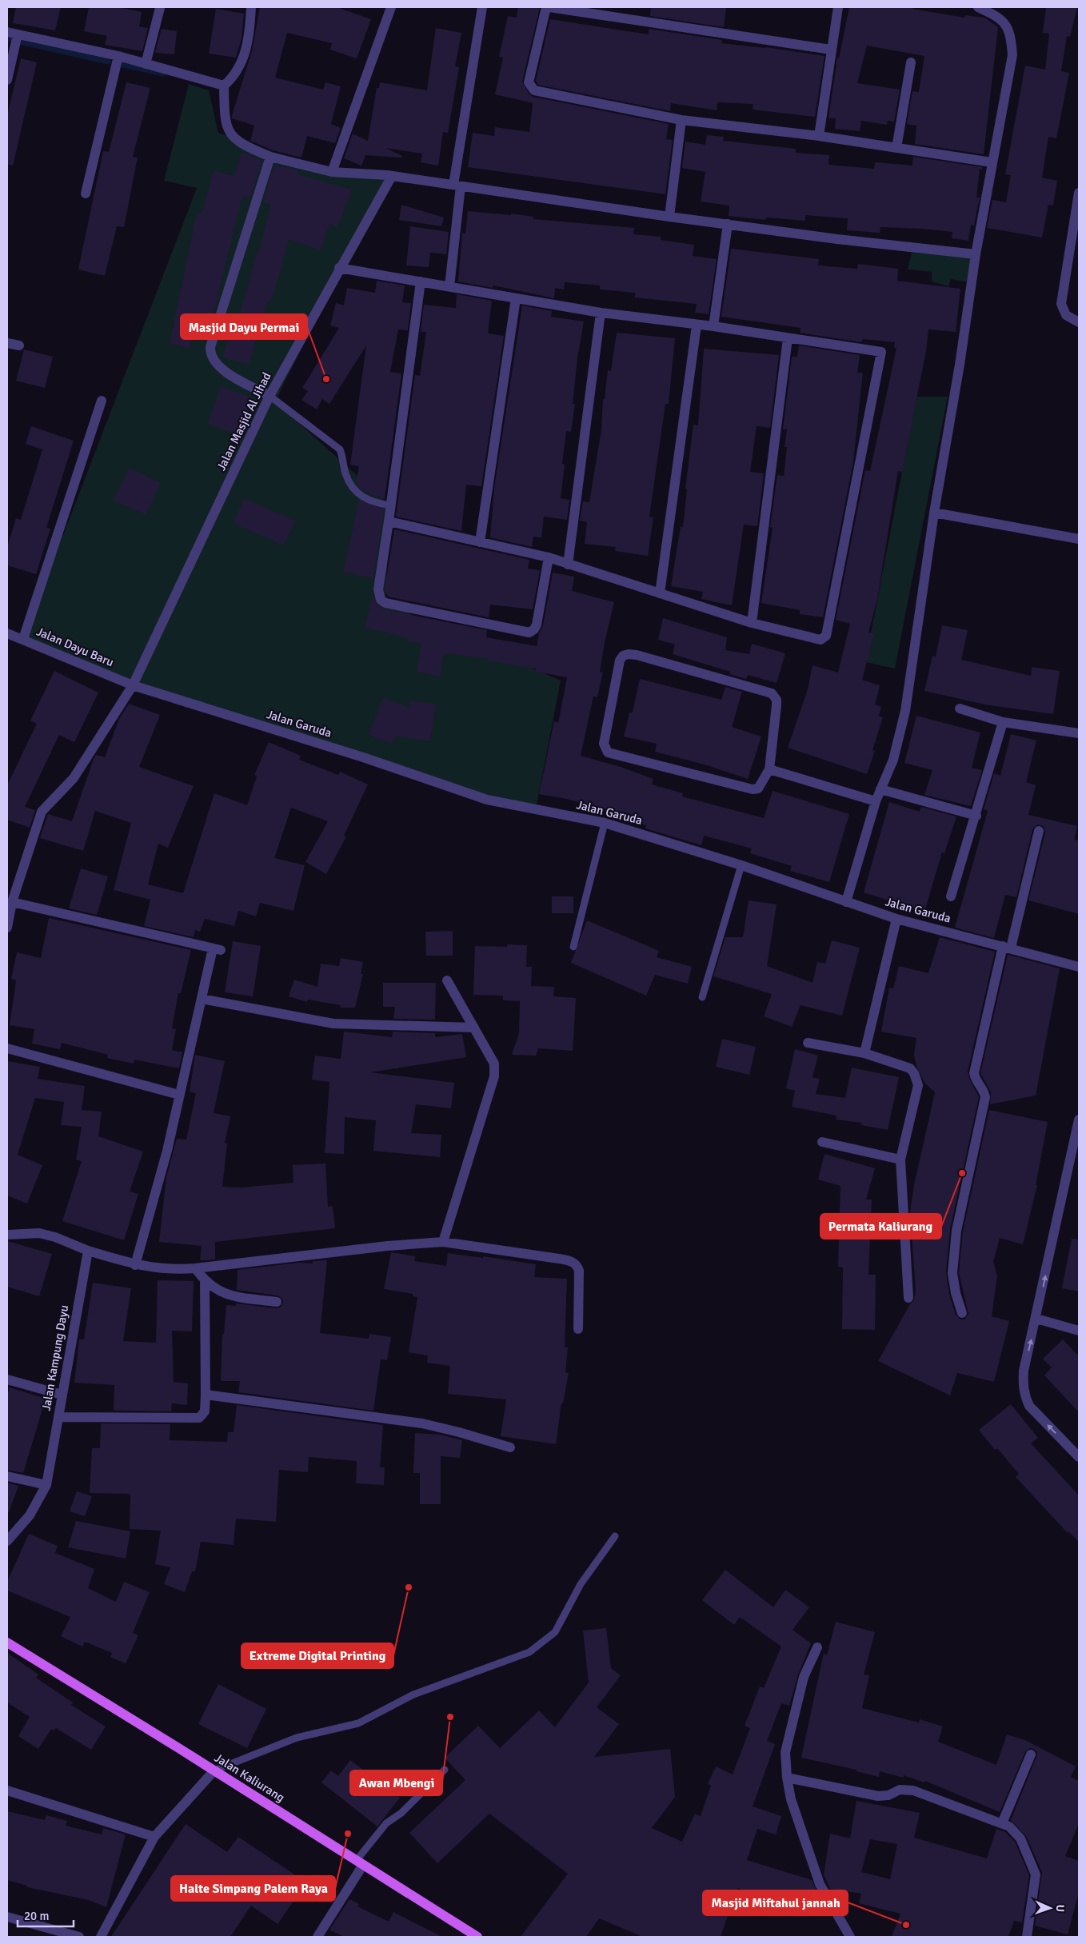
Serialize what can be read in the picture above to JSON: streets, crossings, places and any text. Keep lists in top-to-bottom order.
{
  "streets": {
    "main road": ["Jalan Kaliurang"],
    "street": [
      "Jalan Masjid Al Jihad",
      "Jalan Dayu Baru",
      "Jalan Garuda",
      "Jalan Kampung Dayu"
    ]
  },
  "crossings": [
    ["Jalan Masjid Al Jihad", "Jalan Dayu Baru"],
    ["Jalan Masjid Al Jihad", "Jalan Garuda"],
    ["Jalan Dayu Baru", "Jalan Garuda"]
  ],
  "places": [
    "Masjid Dayu Permai",
    "Permata Kaliurang",
    "Extreme Digital Printing",
    "Awan Mbengi",
    "Halte Simpang Palem Raya",
    "Masjid Miftahul jannah"
  ],
  "scale_bar": "20 m",
  "north": "right"
}
